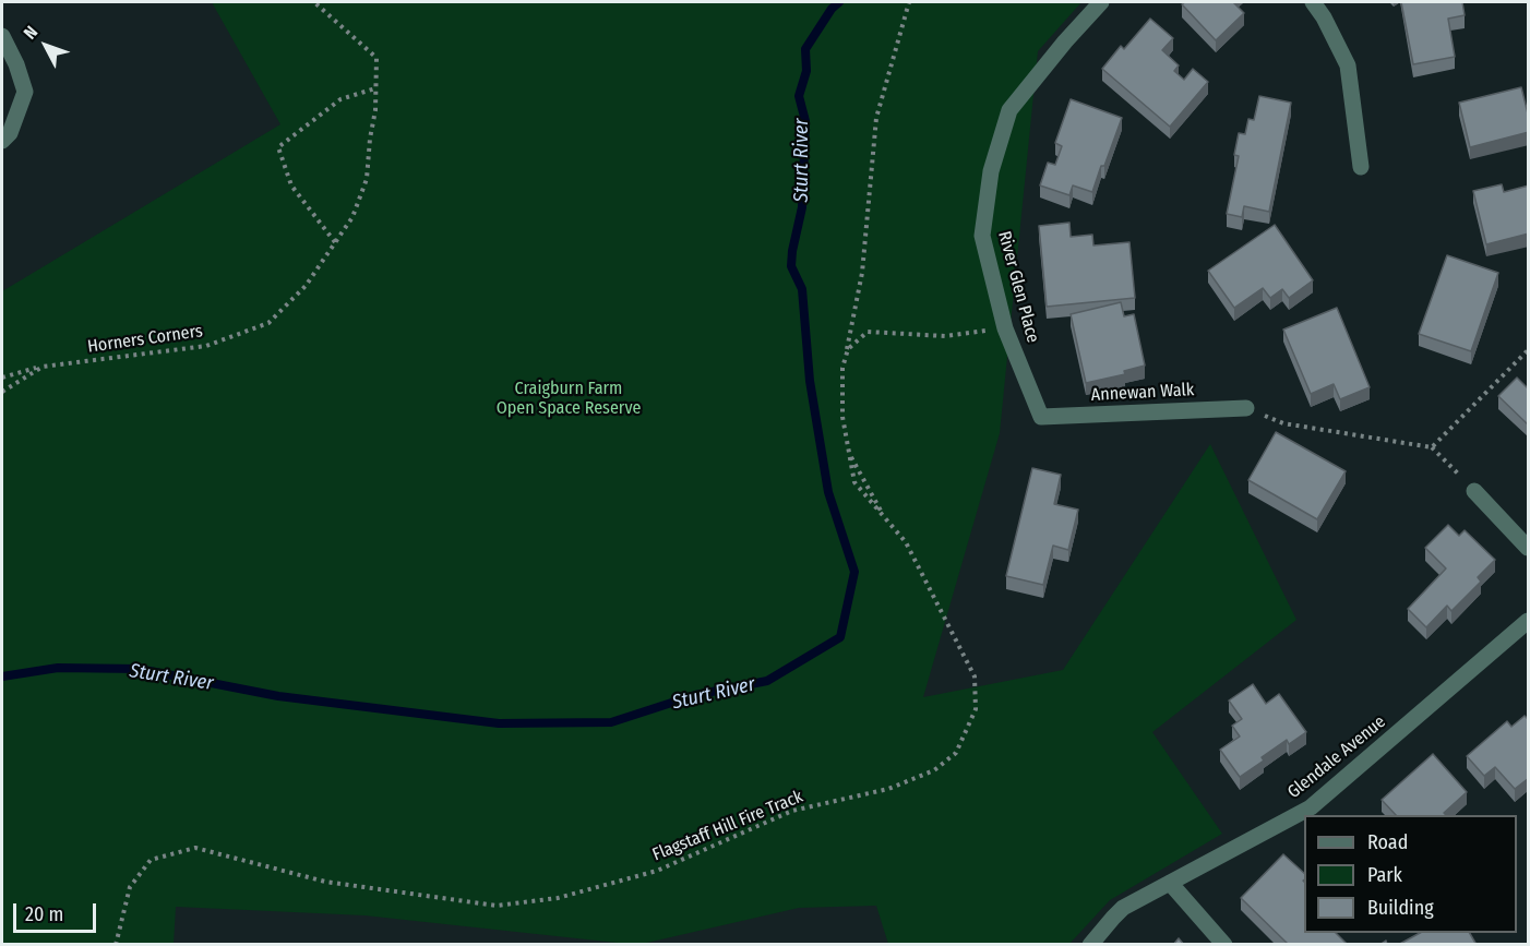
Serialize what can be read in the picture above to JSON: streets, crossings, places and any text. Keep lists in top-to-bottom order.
{
  "streets": {
    "street": ["River Glen Place", "Annewan Walk", "Glendale Avenue"],
    "path": ["Horners Corners", "Flagstaff Hill Fire Track"]
  },
  "crossings": [
    ["River Glen Place", "Annewan Walk"],
    ["River Glen Place", "Flagstaff Hill Fire Track"]
  ],
  "water": ["Sturt River"],
  "parks": ["Craigburn Farm Open Space Reserve"],
  "legend": ["Road", "Park", "Building"],
  "scale_bar": "20 m",
  "north": "top left"
}
